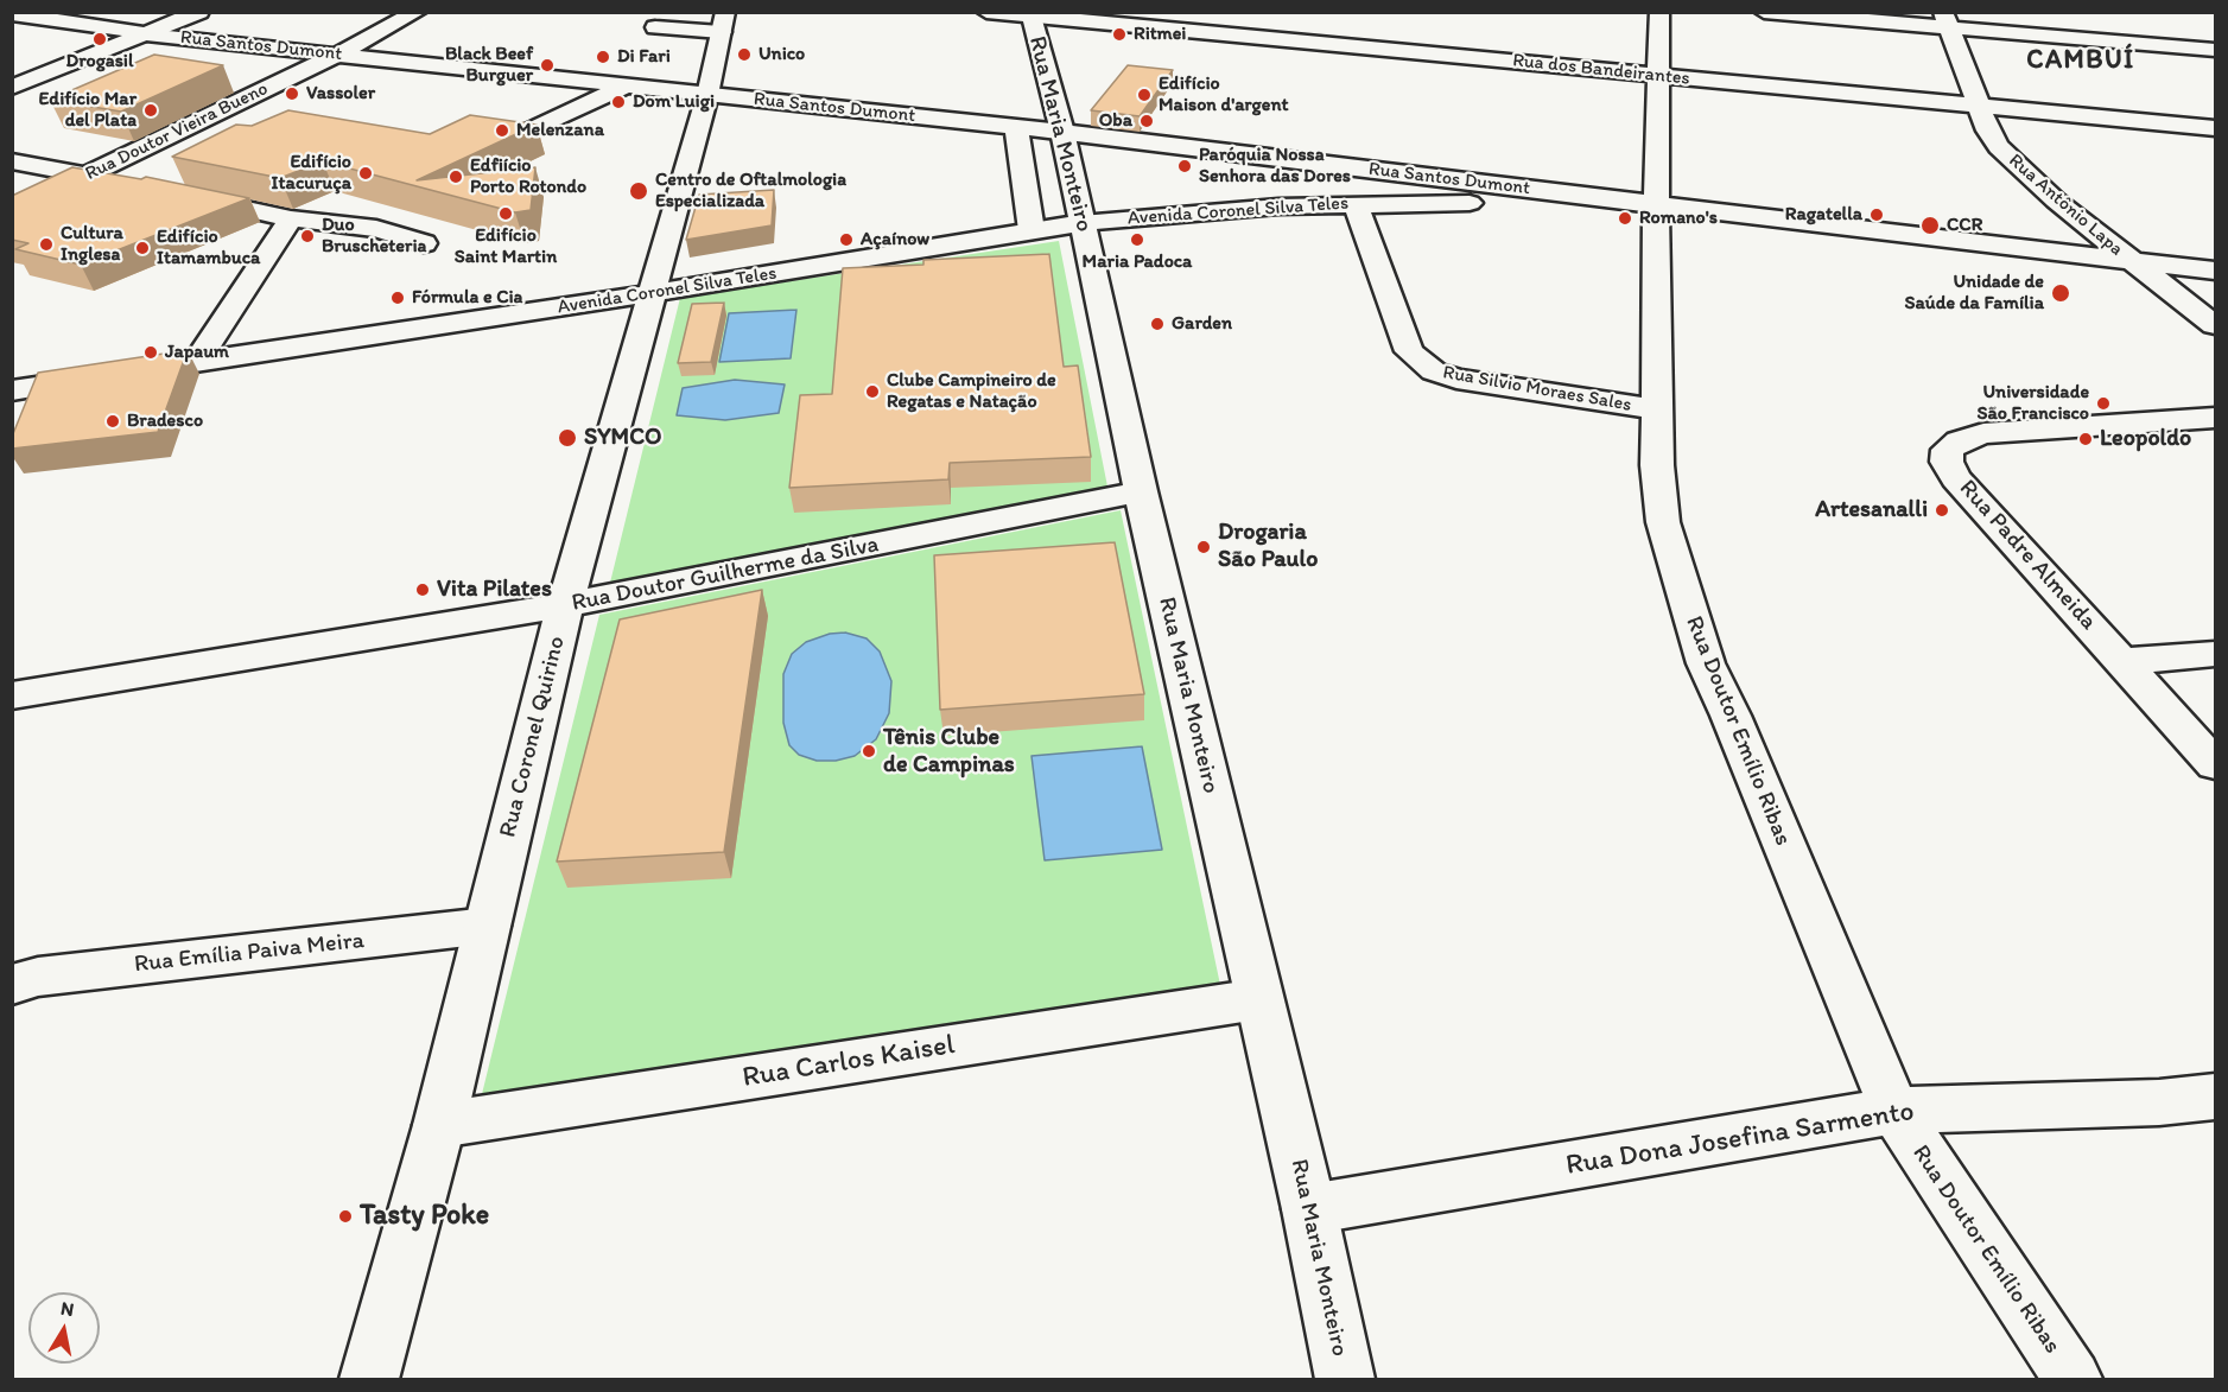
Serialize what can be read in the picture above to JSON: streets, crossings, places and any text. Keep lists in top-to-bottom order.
{
  "streets": {
    "street": [
      "Rua Santos Dumont",
      "Rua dos Bandeirantes",
      "Rua Doutor Vieira Bueno",
      "Rua Maria Monteiro",
      "Rua Antônio Lapa",
      "Avenida Coronel Silva Teles",
      "Rua Silvio Moraes Sales",
      "Rua Padre Almeida",
      "Rua Doutor Guilherme da Silva",
      "Rua Doutor Emílio Ribas",
      "Rua Coronel Quirino",
      "Rua Emília Paiva Meira",
      "Rua Carlos Kaisel",
      "Rua Dona Josefina Sarmento"
    ]
  },
  "crossings": [
    ["Rua Santos Dumont", "Rua Doutor Vieira Bueno"],
    ["Rua Santos Dumont", "Rua Maria Monteiro"],
    ["Rua Santos Dumont", "Avenida Coronel Silva Teles"],
    ["Rua Santos Dumont", "Rua Coronel Quirino"],
    ["Rua dos Bandeirantes", "Rua Maria Monteiro"],
    ["Rua dos Bandeirantes", "Rua Antônio Lapa"],
    ["Rua dos Bandeirantes", "Rua Doutor Emílio Ribas"],
    ["Rua Maria Monteiro", "Avenida Coronel Silva Teles"],
    ["Rua Maria Monteiro", "Rua Doutor Guilherme da Silva"],
    ["Rua Maria Monteiro", "Rua Carlos Kaisel"],
    ["Rua Maria Monteiro", "Rua Dona Josefina Sarmento"],
    ["Rua Antônio Lapa", "Avenida Coronel Silva Teles"],
    ["Avenida Coronel Silva Teles", "Rua Silvio Moraes Sales"],
    ["Avenida Coronel Silva Teles", "Rua Doutor Emílio Ribas"],
    ["Avenida Coronel Silva Teles", "Rua Coronel Quirino"],
    ["Rua Silvio Moraes Sales", "Rua Doutor Emílio Ribas"],
    ["Rua Doutor Guilherme da Silva", "Rua Coronel Quirino"],
    ["Rua Doutor Emílio Ribas", "Rua Dona Josefina Sarmento"],
    ["Rua Coronel Quirino", "Rua Emília Paiva Meira"],
    ["Rua Coronel Quirino", "Rua Carlos Kaisel"]
  ],
  "districts": ["CAMBUÍ"],
  "places": [
    "Ritmei",
    "Drogasil",
    "Unico",
    "Di Fari",
    "Black Beef Burguer",
    "Vassoler",
    "Edifício Maison d'argent",
    "Dom Luigi",
    "Edifício Mar del Plata",
    "Oba",
    "Melenzana",
    "Paróquia Nossa Senhora das Dores",
    "Edifício Itacuruça",
    "Edfiício Porto Rotondo",
    "Centro de Oftalmologia Especializada",
    "Edifício Saint Martin",
    "Ragatella",
    "Romano's",
    "CCR",
    "Duo Bruscheteria",
    "Açaínow",
    "Maria Padoca",
    "Cultura Inglesa",
    "Edifício Itamambuca",
    "Unidade de Saúde da Família",
    "Fórmula e Cia",
    "Garden",
    "Japaum",
    "Clube Campineiro de Regatas e Natação",
    "Universidade São Francisco",
    "Bradesco",
    "SYMCO",
    "Leopoldo",
    "Artesanalli",
    "Drogaria São Paulo",
    "Vita Pilates",
    "Tênis Clube de Campinas",
    "Tasty Poke"
  ],
  "north": "top"
}
